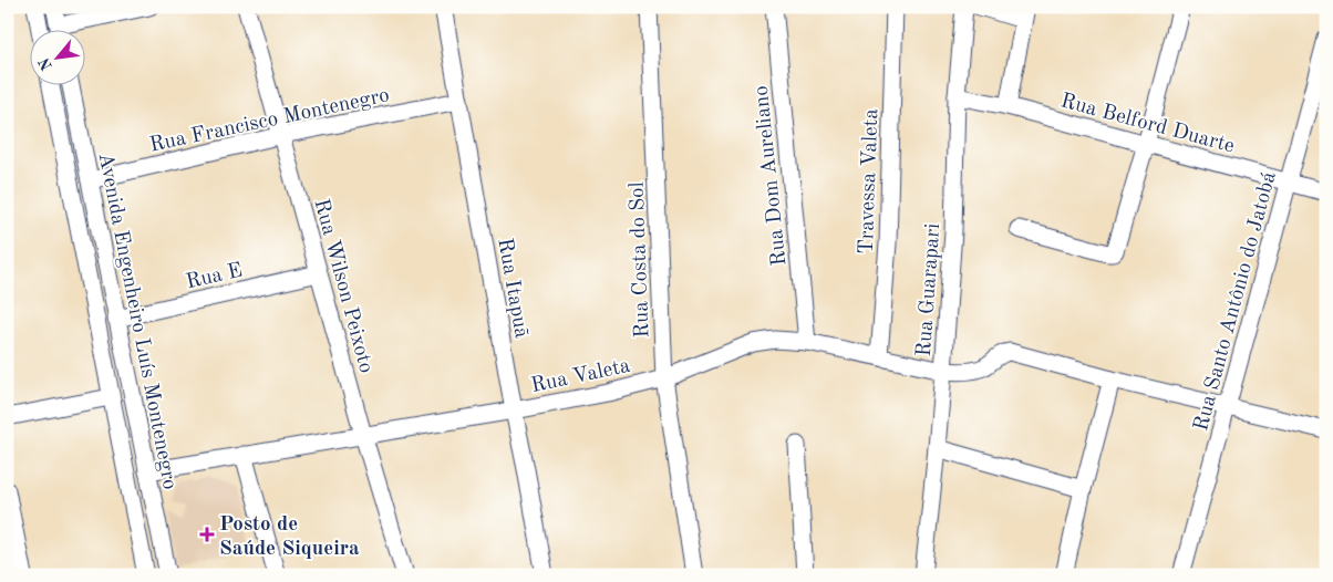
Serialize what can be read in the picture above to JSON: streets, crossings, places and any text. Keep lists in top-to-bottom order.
{
  "streets": {
    "street": [
      "Rua Francisco Montenegro",
      "Rua Belford Duarte",
      "Rua Dom Aureliano",
      "Travessa Valeta",
      "Rua Costa do Sol",
      "Rua E",
      "Rua Wilson Peixoto",
      "Rua Itapuã",
      "Rua Guarapari",
      "Rua Santo Antônio do Jatobá",
      "Avenida Engenheiro Luís Montenegro",
      "Rua Valeta"
    ]
  },
  "crossings": [
    ["Rua Francisco Montenegro", "Rua Wilson Peixoto"],
    ["Rua Francisco Montenegro", "Rua Itapuã"],
    ["Rua Francisco Montenegro", "Avenida Engenheiro Luís Montenegro"],
    ["Rua Belford Duarte", "Rua Guarapari"],
    ["Rua Belford Duarte", "Rua Santo Antônio do Jatobá"],
    ["Rua Dom Aureliano", "Rua Valeta"],
    ["Travessa Valeta", "Rua Valeta"],
    ["Rua Costa do Sol", "Rua Valeta"],
    ["Rua E", "Rua Wilson Peixoto"],
    ["Rua E", "Avenida Engenheiro Luís Montenegro"],
    ["Rua Wilson Peixoto", "Rua Valeta"],
    ["Rua Itapuã", "Rua Valeta"],
    ["Rua Guarapari", "Rua Valeta"],
    ["Avenida Engenheiro Luís Montenegro", "Rua Valeta"]
  ],
  "places": {
    "health": ["Posto de Saúde Siqueira"]
  },
  "north": "bottom left"
}
